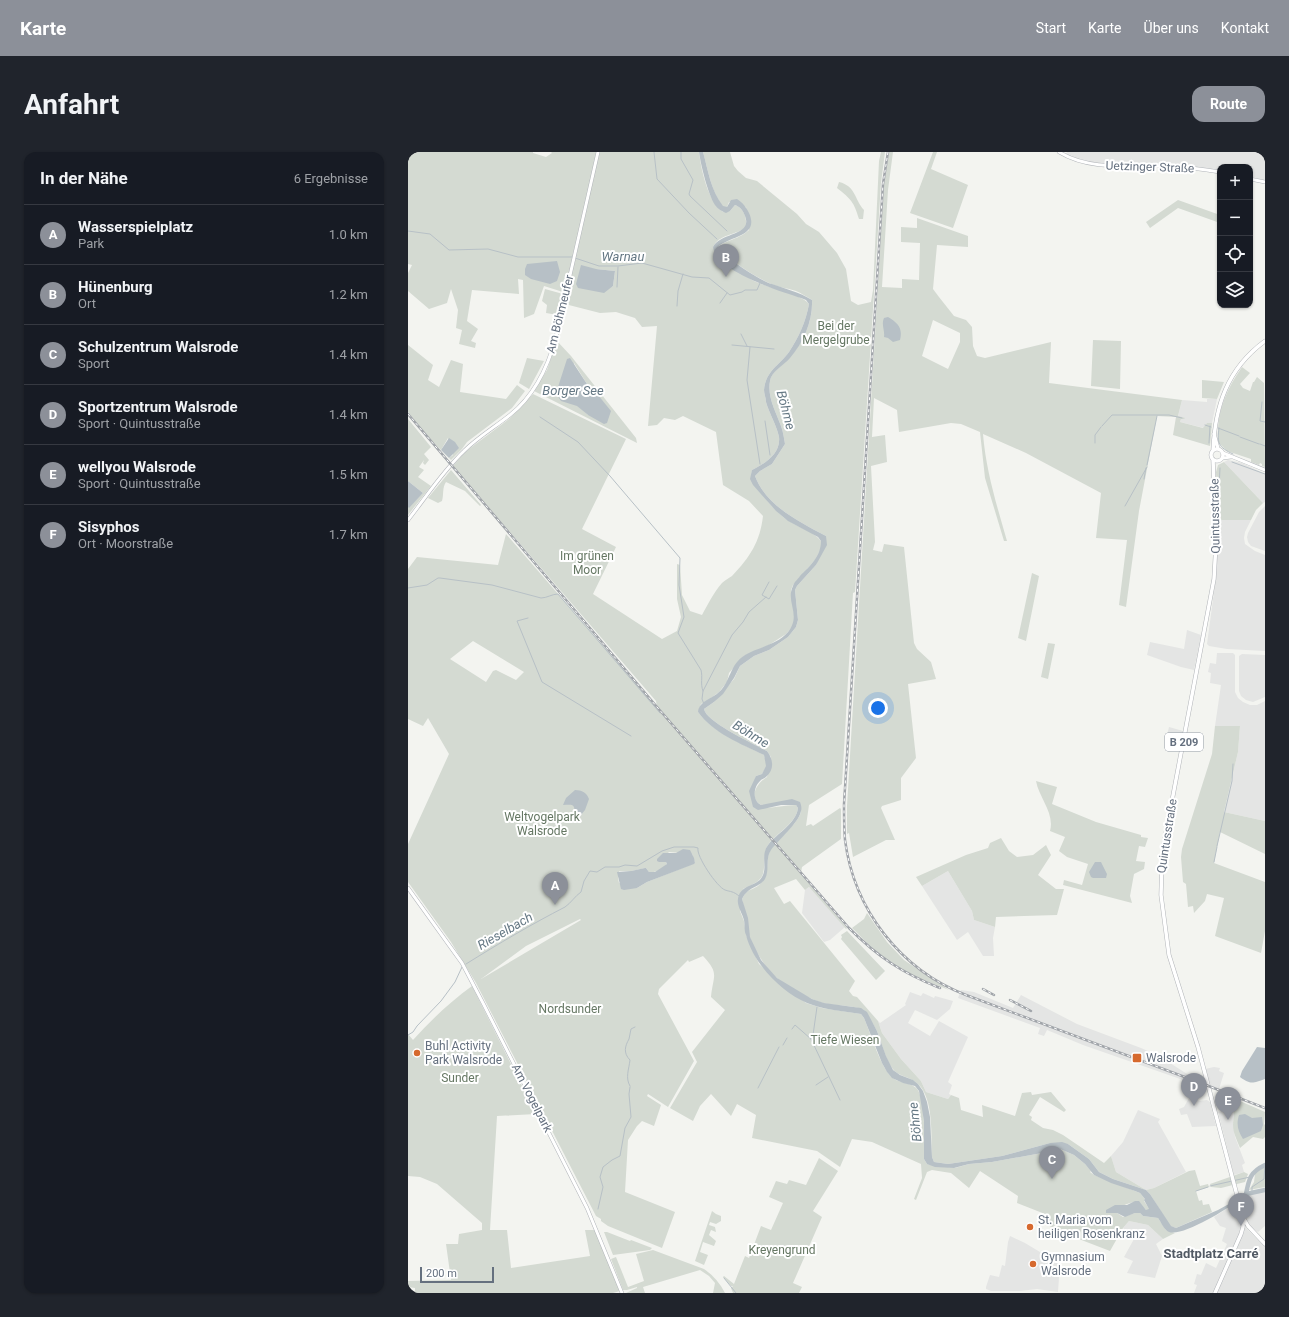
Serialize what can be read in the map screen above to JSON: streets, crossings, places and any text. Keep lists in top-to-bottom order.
{
  "streets": {
    "main road": ["Quintusstraße", "B 209"],
    "street": ["Uetzinger Straße", "Am Böhmeufer", "Am Vogelpark"]
  },
  "crossings": [
    ["Quintusstraße", "B 209"]
  ],
  "districts": ["Stadtplatz Carré"],
  "water": [
    "Warnau",
    "Borger See",
    "Böhme",
    "Rieselbach"
  ],
  "parks": [
    "Bei der Mergelgrube",
    "Im grünen Moor",
    "Weltvogelpark Walsrode",
    "Nordsunder",
    "Tiefe Wiesen",
    "Sunder",
    "Kreyengrund"
  ],
  "places": {
    "other": ["Buhl Activity Park Walsrode", "St. Maria vom heiligen Rosenkranz", "Gymnasium Walsrode"],
    "transit": ["Walsrode"]
  },
  "scale_bar": "200 m",
  "page": {
    "header": "Karte",
    "nav": [
      "Start",
      "Karte",
      "Über uns",
      "Kontakt"
    ],
    "buttons": "Route",
    "title": "Anfahrt",
    "heading": ["In der Nähe", "6 Ergebnisse"],
    "map_buttons": ["+", "−"],
    "list": [
      {
        "mark": "A",
        "name": "Wasserspielplatz",
        "note": "Park",
        "value": "1.0 km"
      },
      {
        "mark": "B",
        "name": "Hünenburg",
        "note": "Ort",
        "value": "1.2 km"
      },
      {
        "mark": "C",
        "name": "Schulzentrum Walsrode",
        "note": "Sport",
        "value": "1.4 km"
      },
      {
        "mark": "D",
        "name": "Sportzentrum Walsrode",
        "note": "Sport · Quintusstraße",
        "value": "1.4 km"
      },
      {
        "mark": "E",
        "name": "wellyou Walsrode",
        "note": "Sport · Quintusstraße",
        "value": "1.5 km"
      },
      {
        "mark": "F",
        "name": "Sisyphos",
        "note": "Ort · Moorstraße",
        "value": "1.7 km"
      }
    ],
    "pins": [
      "B",
      "A",
      "D",
      "E",
      "C",
      "F"
    ],
    "scale": "200 m"
  }
}
